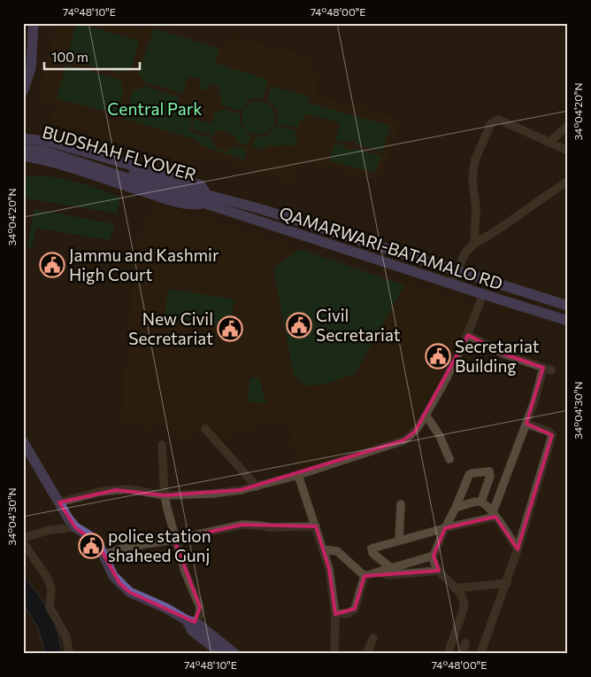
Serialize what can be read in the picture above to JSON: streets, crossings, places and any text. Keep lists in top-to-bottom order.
{
  "streets": {
    "main road": ["BUDSHAH FLYOVER", "QAMARWARI-BATAMALO RD"]
  },
  "crossings": [
    ["BUDSHAH FLYOVER", "QAMARWARI-BATAMALO RD"]
  ],
  "parks": ["Central Park"],
  "places": {
    "public building": [
      "Jammu and Kashmir High Court",
      "Civil Secretariat",
      "New Civil Secretariat",
      "Secretariat Building",
      "police station shaheed Gunj"
    ]
  },
  "scale_bar": "100 m",
  "coordinates": [
    "74°48'10\"E",
    "74°48'00\"E",
    "34°04'20\"N",
    "34°04'30\"N"
  ]
}
